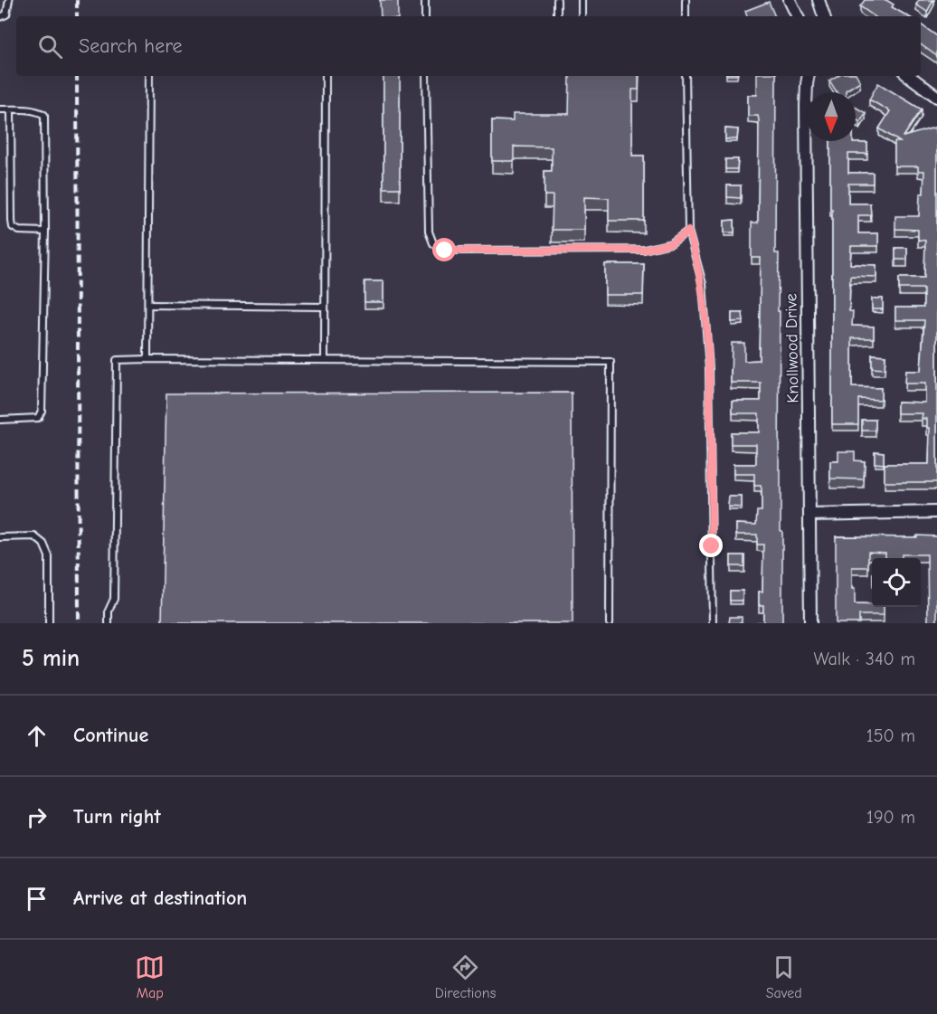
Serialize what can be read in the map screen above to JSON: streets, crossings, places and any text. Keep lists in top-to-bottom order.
{
  "streets": {
    "street": ["Knollwood Drive"]
  },
  "north": "bottom",
  "page": {
    "search": "Search here",
    "heading": ["5 min", "Walk · 340 m"],
    "list": [
      ["Continue", "150 m"],
      ["Turn right", "190 m"],
      "Arrive at destination"
    ],
    "nav": ["Map", "Directions", "Saved"]
  }
}
